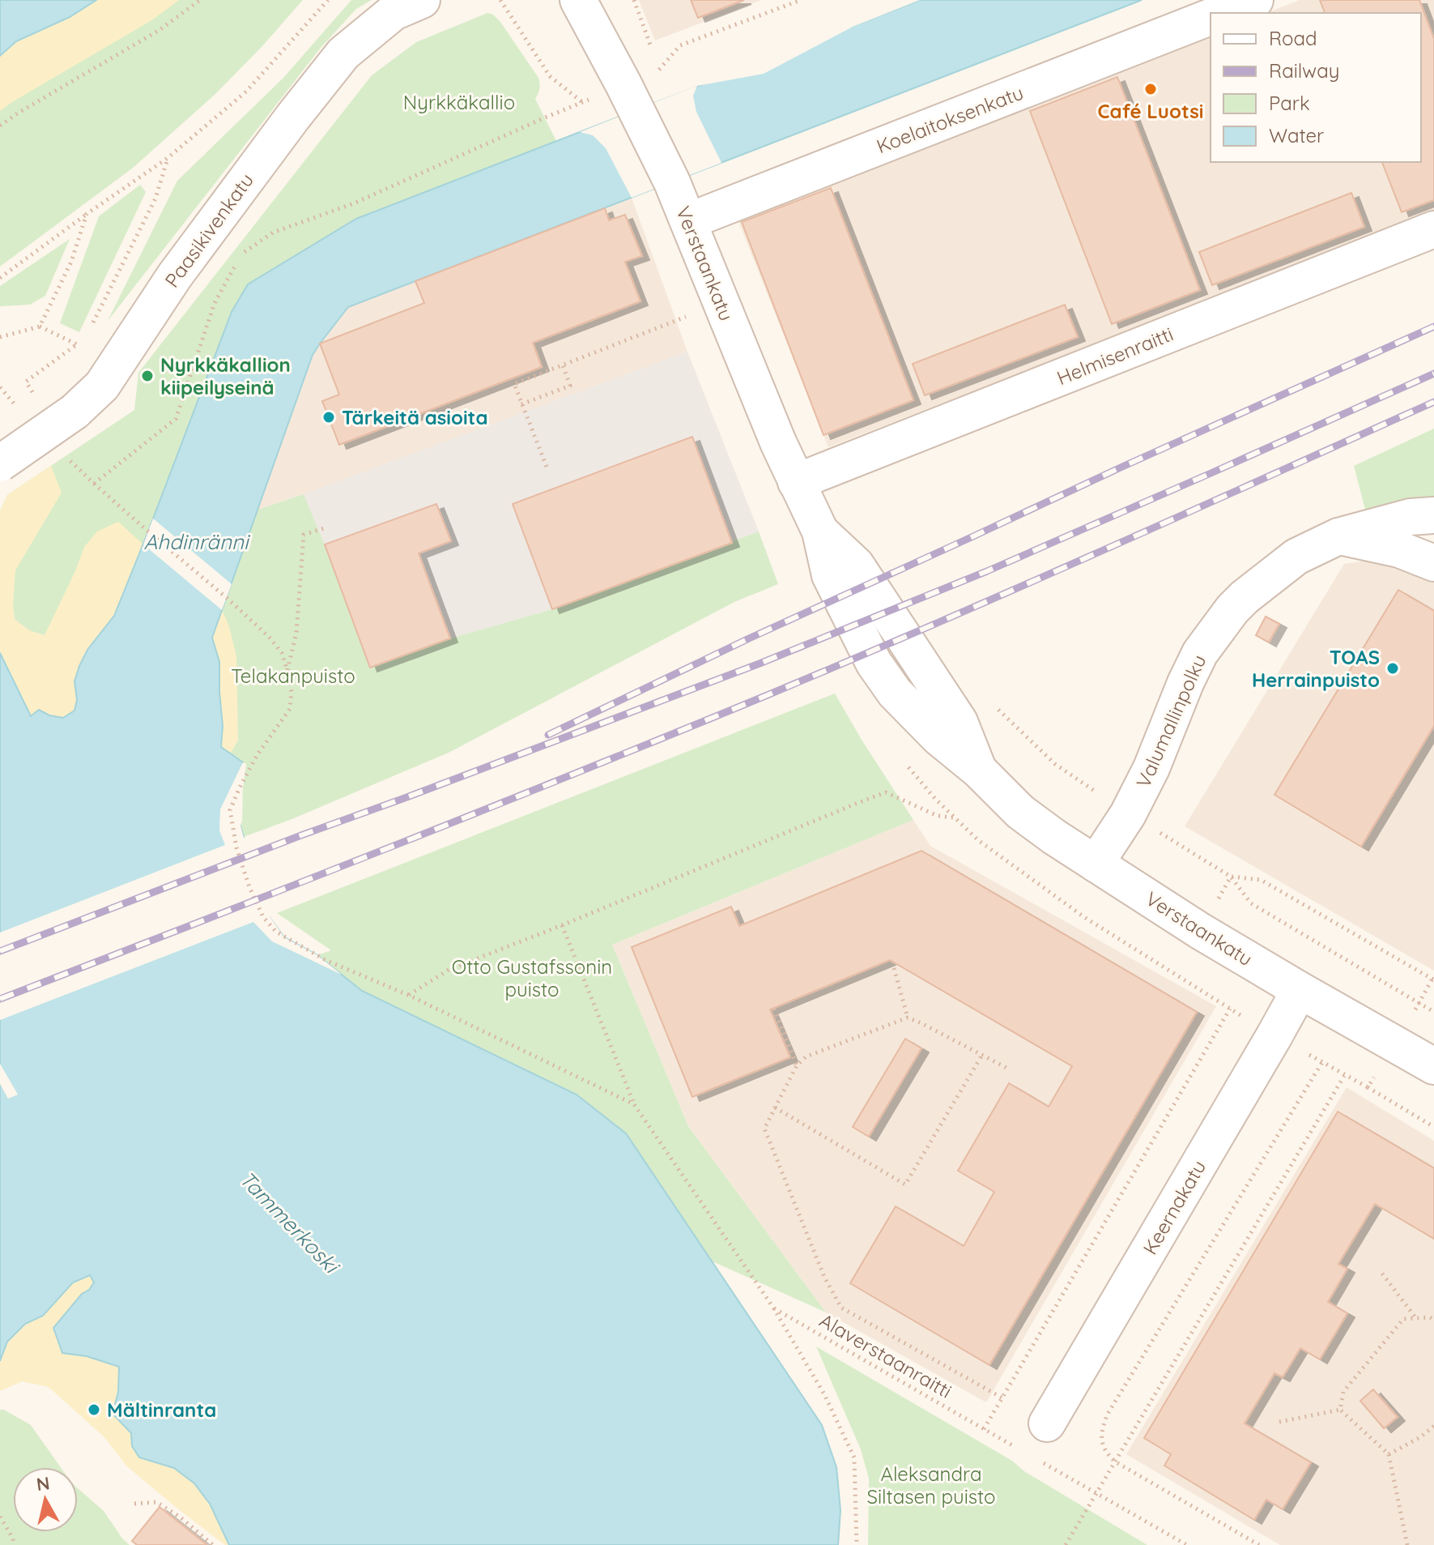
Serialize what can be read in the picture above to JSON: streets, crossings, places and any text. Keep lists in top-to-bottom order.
{
  "streets": {
    "street": [
      "Koelaitoksenkatu",
      "Paasikivenkatu",
      "Verstaankatu",
      "Helmisenraitti",
      "Valumallinpolku",
      "Keernakatu"
    ],
    "path": ["Alaverstaanraitti"]
  },
  "crossings": [
    ["Koelaitoksenkatu", "Verstaankatu"],
    ["Verstaankatu", "Helmisenraitti"],
    ["Verstaankatu", "Valumallinpolku"],
    ["Verstaankatu", "Keernakatu"]
  ],
  "water": ["Ahdinränni", "Tammerkoski"],
  "parks": [
    "Nyrkkäkallio",
    "Telakanpuisto",
    "Otto Gustafssonin puisto",
    "Aleksandra Siltasen puisto"
  ],
  "places": [
    "Café Luotsi",
    "Nyrkkäkallion kiipeilyseinä",
    "Tärkeitä asioita",
    "TOAS Herrainpuisto",
    "Mältinranta"
  ],
  "legend": [
    "Road",
    "Railway",
    "Park",
    "Water"
  ],
  "north": "top"
}
